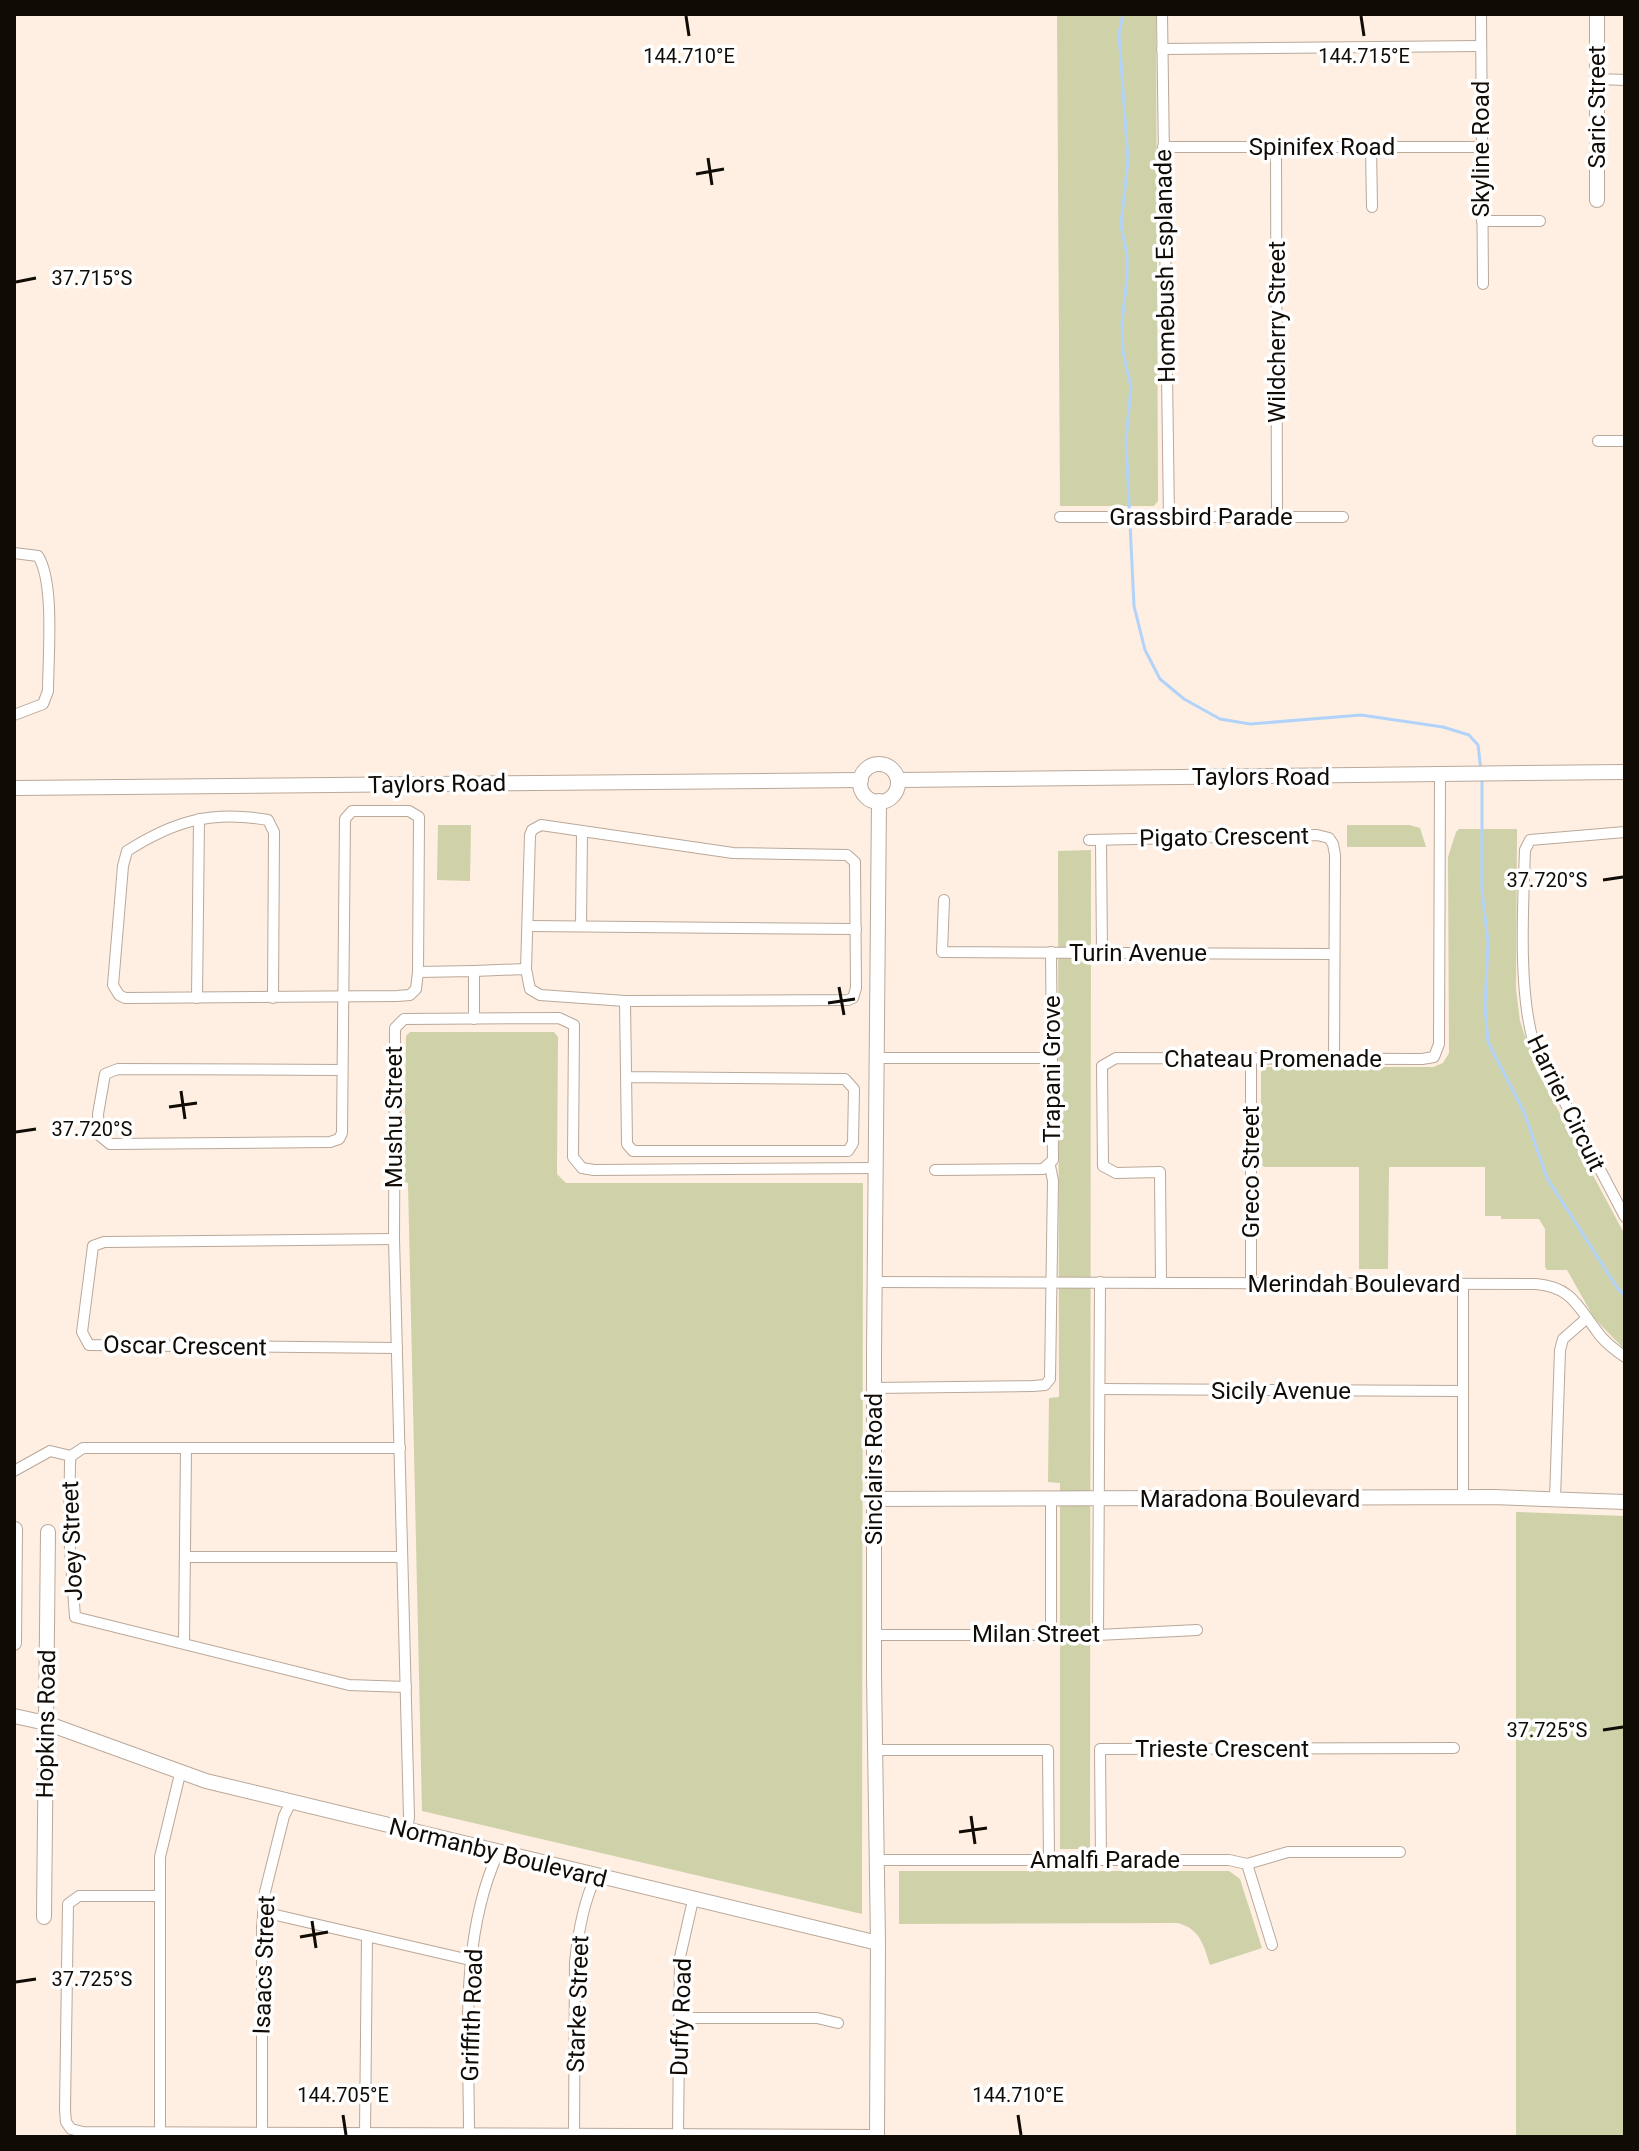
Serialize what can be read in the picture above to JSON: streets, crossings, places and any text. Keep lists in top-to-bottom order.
{
  "streets": {
    "street": [
      "Saric Street",
      "Spinifex Road",
      "Skyline Road",
      "Homebush Esplanade",
      "Wildcherry Street",
      "Grassbird Parade",
      "Taylors Road",
      "Pigato Crescent",
      "Turin Avenue",
      "Chateau Promenade",
      "Trapani Grove",
      "Harrier Circuit",
      "Mushu Street",
      "Greco Street",
      "Merindah Boulevard",
      "Oscar Crescent",
      "Sicily Avenue",
      "Sinclairs Road",
      "Maradona Boulevard",
      "Joey Street",
      "Milan Street",
      "Hopkins Road",
      "Trieste Crescent",
      "Normanby Boulevard",
      "Amalfi Parade",
      "Isaacs Street",
      "Starke Street",
      "Griffith Road",
      "Duffy Road"
    ]
  },
  "crossings": [
    ["Spinifex Road", "Skyline Road"],
    ["Spinifex Road", "Homebush Esplanade"],
    ["Spinifex Road", "Wildcherry Street"],
    ["Homebush Esplanade", "Grassbird Parade"],
    ["Wildcherry Street", "Grassbird Parade"],
    ["Taylors Road", "Chateau Promenade"],
    ["Taylors Road", "Sinclairs Road"],
    ["Pigato Crescent", "Turin Avenue"],
    ["Pigato Crescent", "Chateau Promenade"],
    ["Turin Avenue", "Trapani Grove"],
    ["Chateau Promenade", "Greco Street"],
    ["Chateau Promenade", "Merindah Boulevard"],
    ["Mushu Street", "Oscar Crescent"],
    ["Mushu Street", "Sinclairs Road"],
    ["Mushu Street", "Joey Street"],
    ["Mushu Street", "Normanby Boulevard"],
    ["Greco Street", "Merindah Boulevard"],
    ["Merindah Boulevard", "Sinclairs Road"],
    ["Sinclairs Road", "Maradona Boulevard"],
    ["Sinclairs Road", "Milan Street"],
    ["Sinclairs Road", "Normanby Boulevard"],
    ["Sinclairs Road", "Amalfi Parade"],
    ["Hopkins Road", "Normanby Boulevard"],
    ["Trieste Crescent", "Amalfi Parade"],
    ["Normanby Boulevard", "Isaacs Street"],
    ["Normanby Boulevard", "Starke Street"],
    ["Normanby Boulevard", "Griffith Road"],
    ["Normanby Boulevard", "Duffy Road"]
  ],
  "coordinates": [
    "144.710°E",
    "144.715°E",
    "37.715°S",
    "37.720°S",
    "37.725°S",
    "144.705°E"
  ]
}
